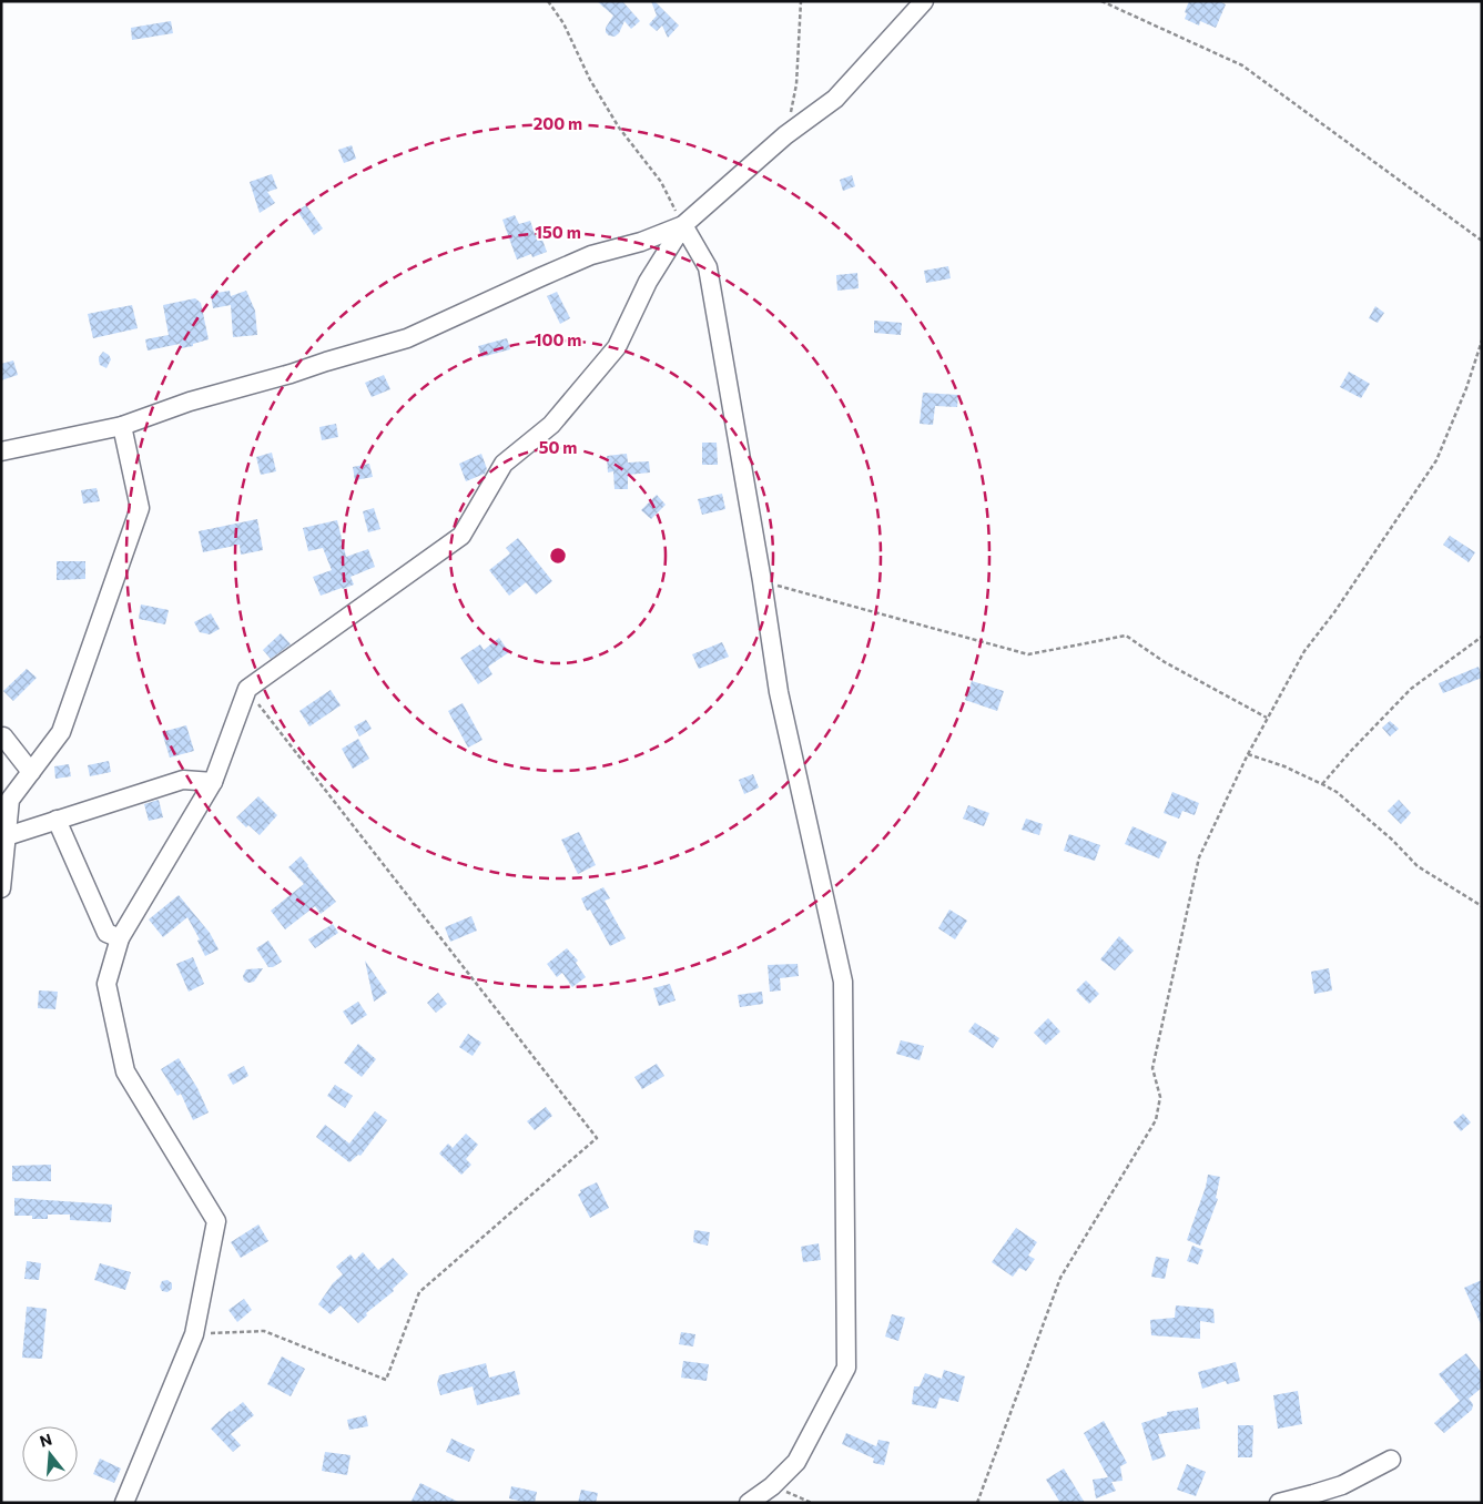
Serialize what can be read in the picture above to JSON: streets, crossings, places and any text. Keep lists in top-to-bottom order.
{
  "north": "top",
  "rings": [
    "200 m",
    "150 m",
    "100 m",
    "50 m"
  ]
}
